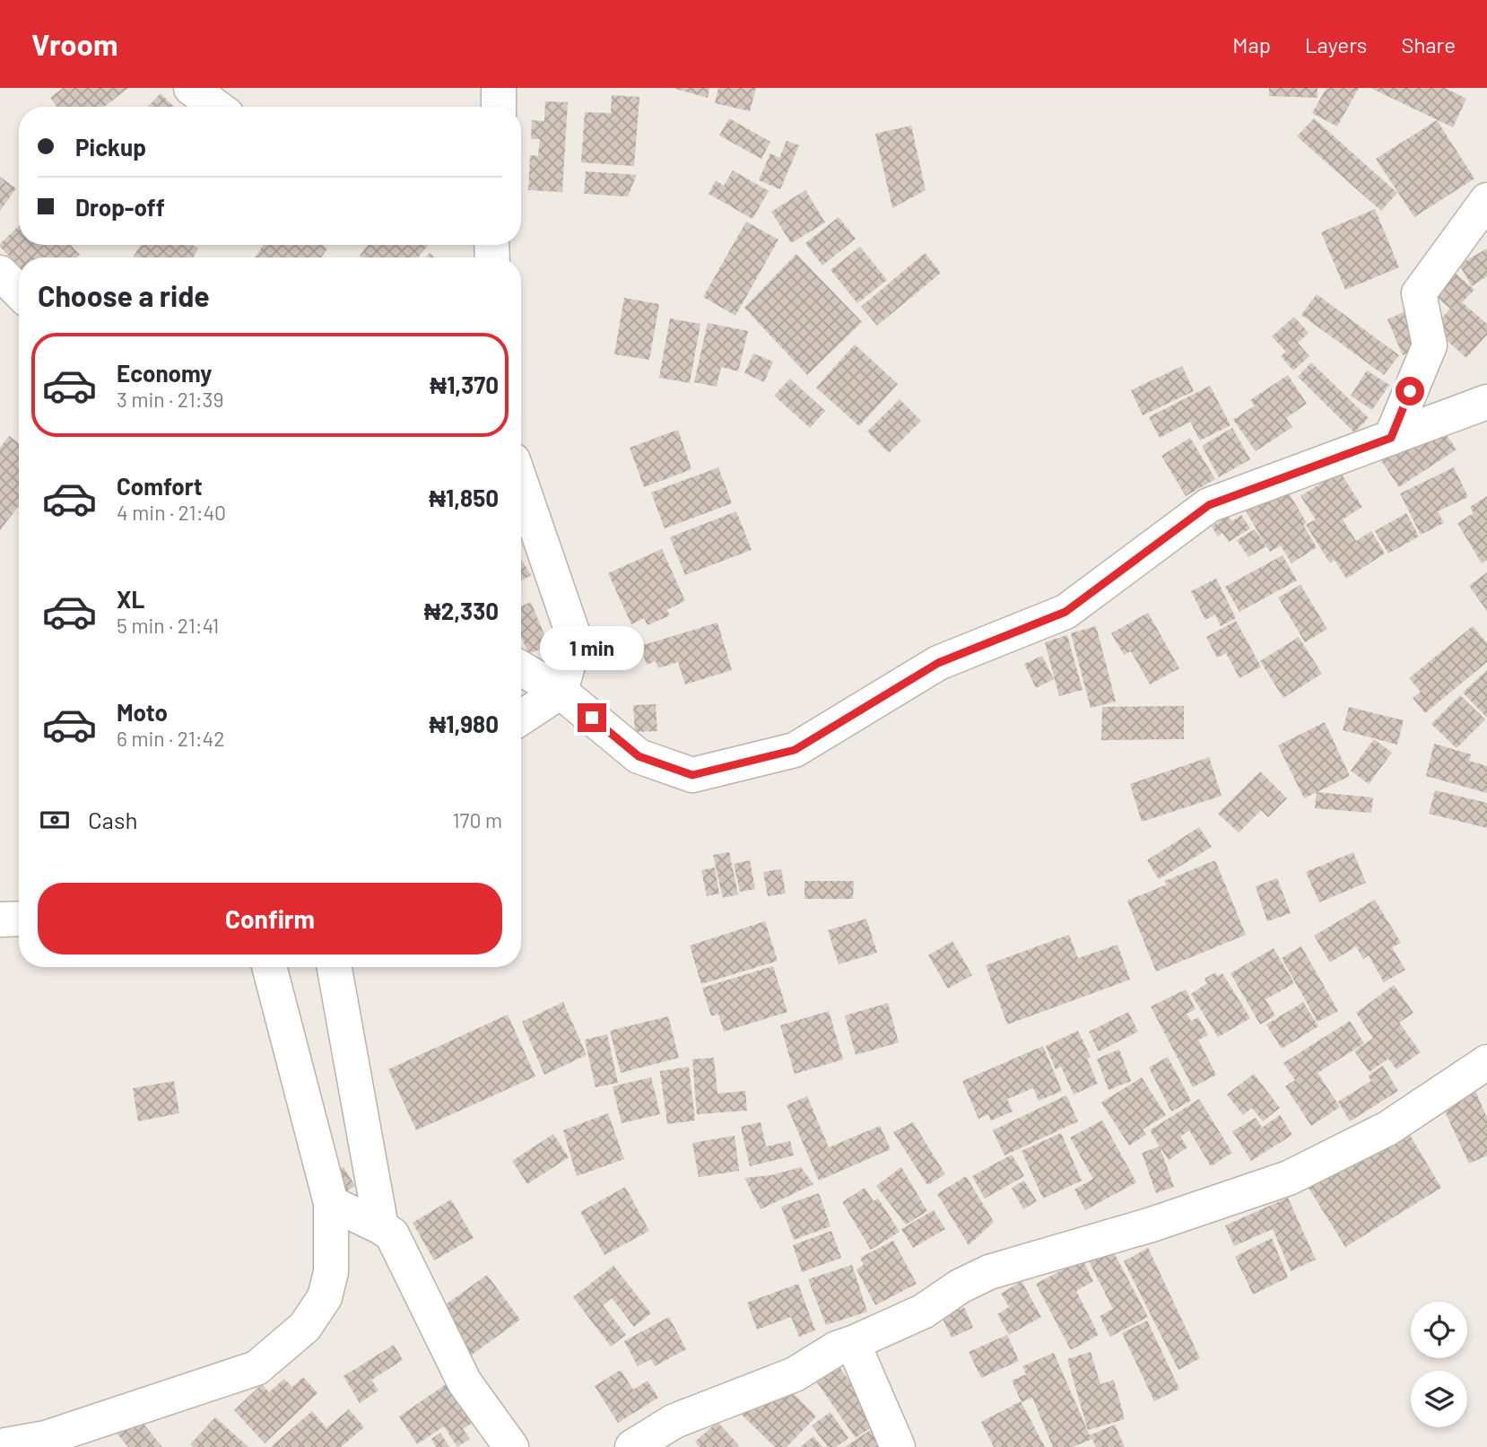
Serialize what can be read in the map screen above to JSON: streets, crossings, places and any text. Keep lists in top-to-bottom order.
{
  "page": {
    "header": "Vroom",
    "nav": ["Map", "Layers", "Share"],
    "banner": ["Pickup", "Drop-off"],
    "heading": "Choose a ride",
    "list": [
      {
        "name": "Economy",
        "note": "3 min · 21:39",
        "value": "₦1,370"
      },
      {
        "name": "Comfort",
        "note": "4 min · 21:40",
        "value": "₦1,850"
      },
      {
        "name": "XL",
        "note": "5 min · 21:41",
        "value": "₦2,330"
      },
      {
        "name": "Moto",
        "note": "6 min · 21:42",
        "value": "₦1,980"
      }
    ],
    "bubble": "1 min",
    "pay": ["Cash", "170 m"],
    "buttons": "Confirm"
  }
}
